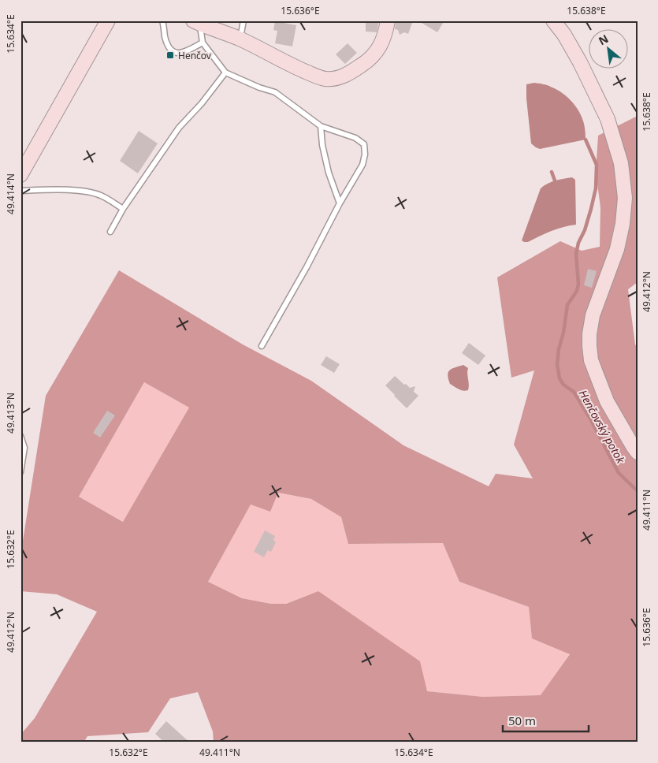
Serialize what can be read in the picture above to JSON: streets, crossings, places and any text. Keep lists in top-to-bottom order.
{
  "water": ["Henčovský potok"],
  "places": {
    "transit": ["Henčov"]
  },
  "scale_bar": "50 m",
  "north": "top left",
  "coordinates": [
    "15.636°E",
    "15.638°E",
    "15.634°E",
    "49.414°N",
    "49.412°N",
    "49.413°N",
    "49.411°N",
    "15.632°E"
  ]
}
